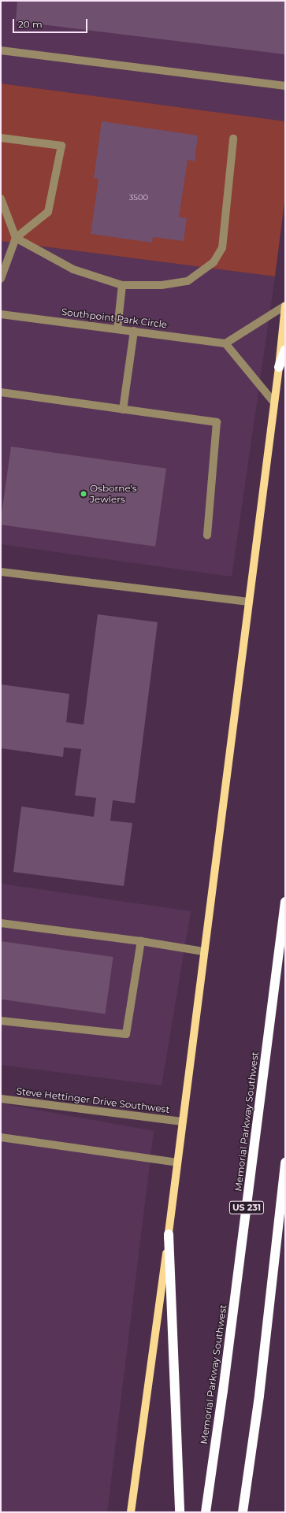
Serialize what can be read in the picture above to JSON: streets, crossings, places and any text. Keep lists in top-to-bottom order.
{
  "streets": {
    "highway": ["Memorial Parkway Southwest", "US 231"],
    "street": ["Southpoint Park Circle", "Steve Hettinger Drive Southwest"]
  },
  "places": ["Osborne's Jewlers"],
  "house_numbers": ["3500"],
  "scale_bar": "20 m"
}
